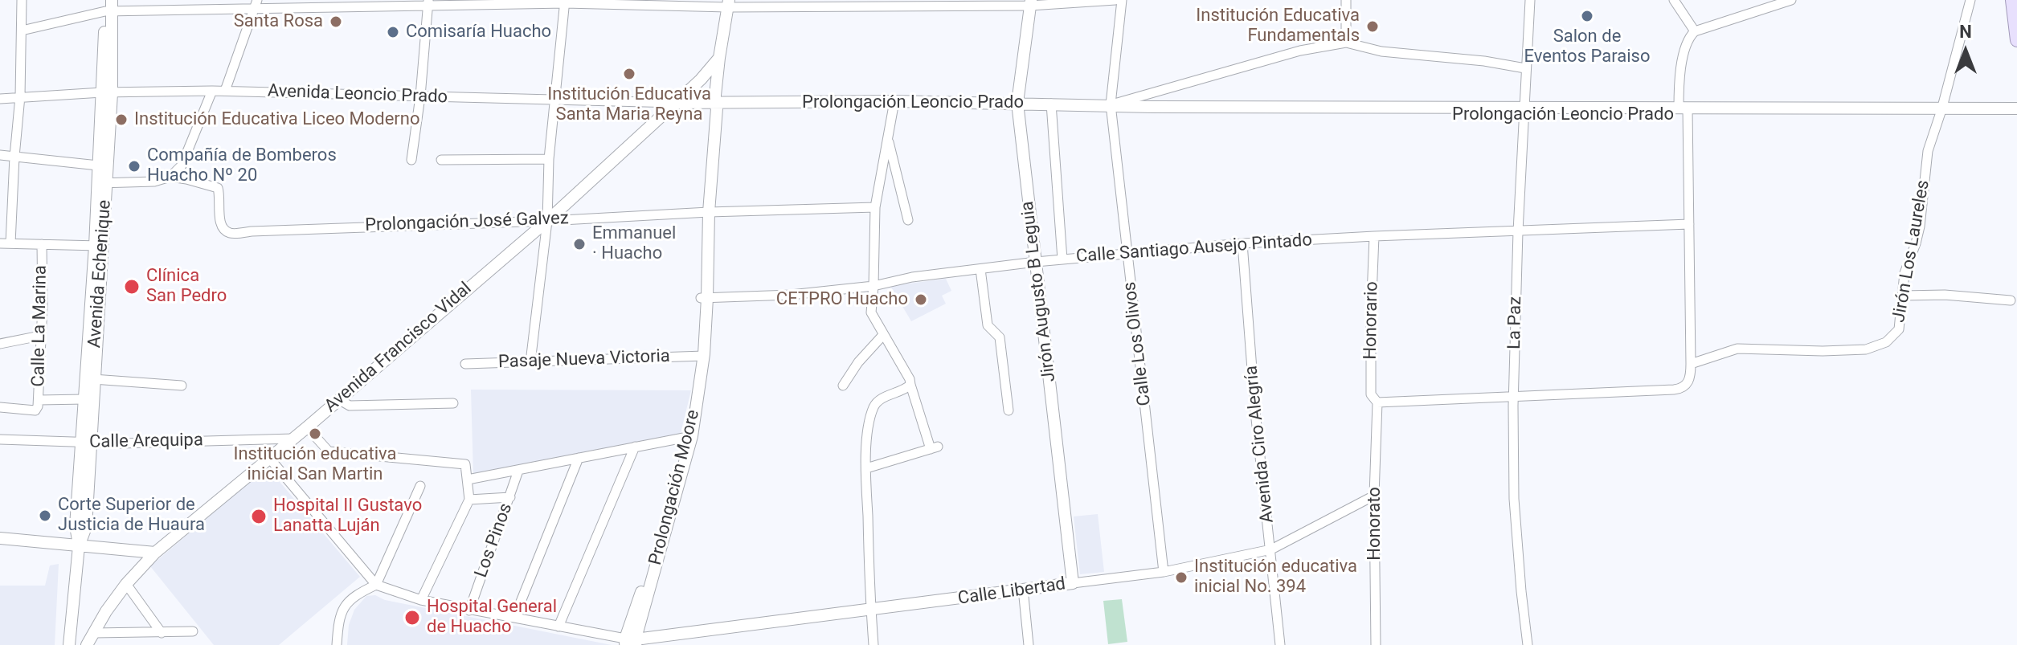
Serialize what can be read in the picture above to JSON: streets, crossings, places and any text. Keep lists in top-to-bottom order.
{
  "streets": {
    "street": [
      "Avenida Leoncio Prado",
      "Prolongación Leoncio Prado",
      "Prolongación José Galvez",
      "Calle Santiago Ausejo Pintado",
      "Jirón Los Laureles",
      "Avenida Echenique",
      "Jirón Augusto B Leguia",
      "Honorario",
      "La Paz",
      "Calle La Marina",
      "Calle Los Olivos",
      "Avenida Francisco Vidal",
      "Pasaje Nueva Victoria",
      "Calle Arequipa",
      "Avenida Ciro Alegría",
      "Prolongación Moore",
      "Honorato",
      "Los Pinos",
      "Calle Libertad"
    ]
  },
  "crossings": [
    ["Avenida Leoncio Prado", "Prolongación Leoncio Prado"],
    ["Avenida Leoncio Prado", "Avenida Echenique"],
    ["Avenida Leoncio Prado", "Avenida Francisco Vidal"],
    ["Avenida Leoncio Prado", "Prolongación Moore"],
    ["Prolongación Leoncio Prado", "Jirón Los Laureles"],
    ["Prolongación Leoncio Prado", "Jirón Augusto B Leguia"],
    ["Prolongación Leoncio Prado", "La Paz"],
    ["Prolongación Leoncio Prado", "Calle Los Olivos"],
    ["Prolongación Leoncio Prado", "Prolongación Moore"],
    ["Prolongación José Galvez", "Avenida Echenique"],
    ["Prolongación José Galvez", "Avenida Francisco Vidal"],
    ["Prolongación José Galvez", "Prolongación Moore"],
    ["Calle Santiago Ausejo Pintado", "Jirón Augusto B Leguia"],
    ["Calle Santiago Ausejo Pintado", "Honorario"],
    ["Calle Santiago Ausejo Pintado", "La Paz"],
    ["Calle Santiago Ausejo Pintado", "Calle Los Olivos"],
    ["Calle Santiago Ausejo Pintado", "Avenida Ciro Alegría"],
    ["Calle Santiago Ausejo Pintado", "Prolongación Moore"],
    ["Avenida Echenique", "Calle Arequipa"],
    ["Jirón Augusto B Leguia", "Calle Libertad"],
    ["Honorario", "Honorato"],
    ["Calle Los Olivos", "Calle Libertad"],
    ["Avenida Francisco Vidal", "Calle Arequipa"],
    ["Avenida Francisco Vidal", "Prolongación Moore"],
    ["Pasaje Nueva Victoria", "Prolongación Moore"],
    ["Avenida Ciro Alegría", "Calle Libertad"],
    ["Prolongación Moore", "Calle Libertad"],
    ["Honorato", "Calle Libertad"]
  ],
  "places": [
    "Salon de Eventos Paraiso",
    "Santa Rosa",
    "Institución Educativa Fundamentals",
    "Comisaría Huacho",
    "Institución Educativa Santa Maria Reyna",
    "Institución Educativa Liceo Moderno",
    "Compañía de Bomberos Huacho Nº 20",
    "Emmanuel · Huacho",
    "Clínica San Pedro",
    "CETPRO Huacho",
    "Institución educativa inicial San Martin",
    "Corte Superior de Justicia de Huaura",
    "Hospital II Gustavo Lanatta Luján",
    "Institución educativa inicial No. 394",
    "Hospital General de Huacho"
  ],
  "north": "top"
}
